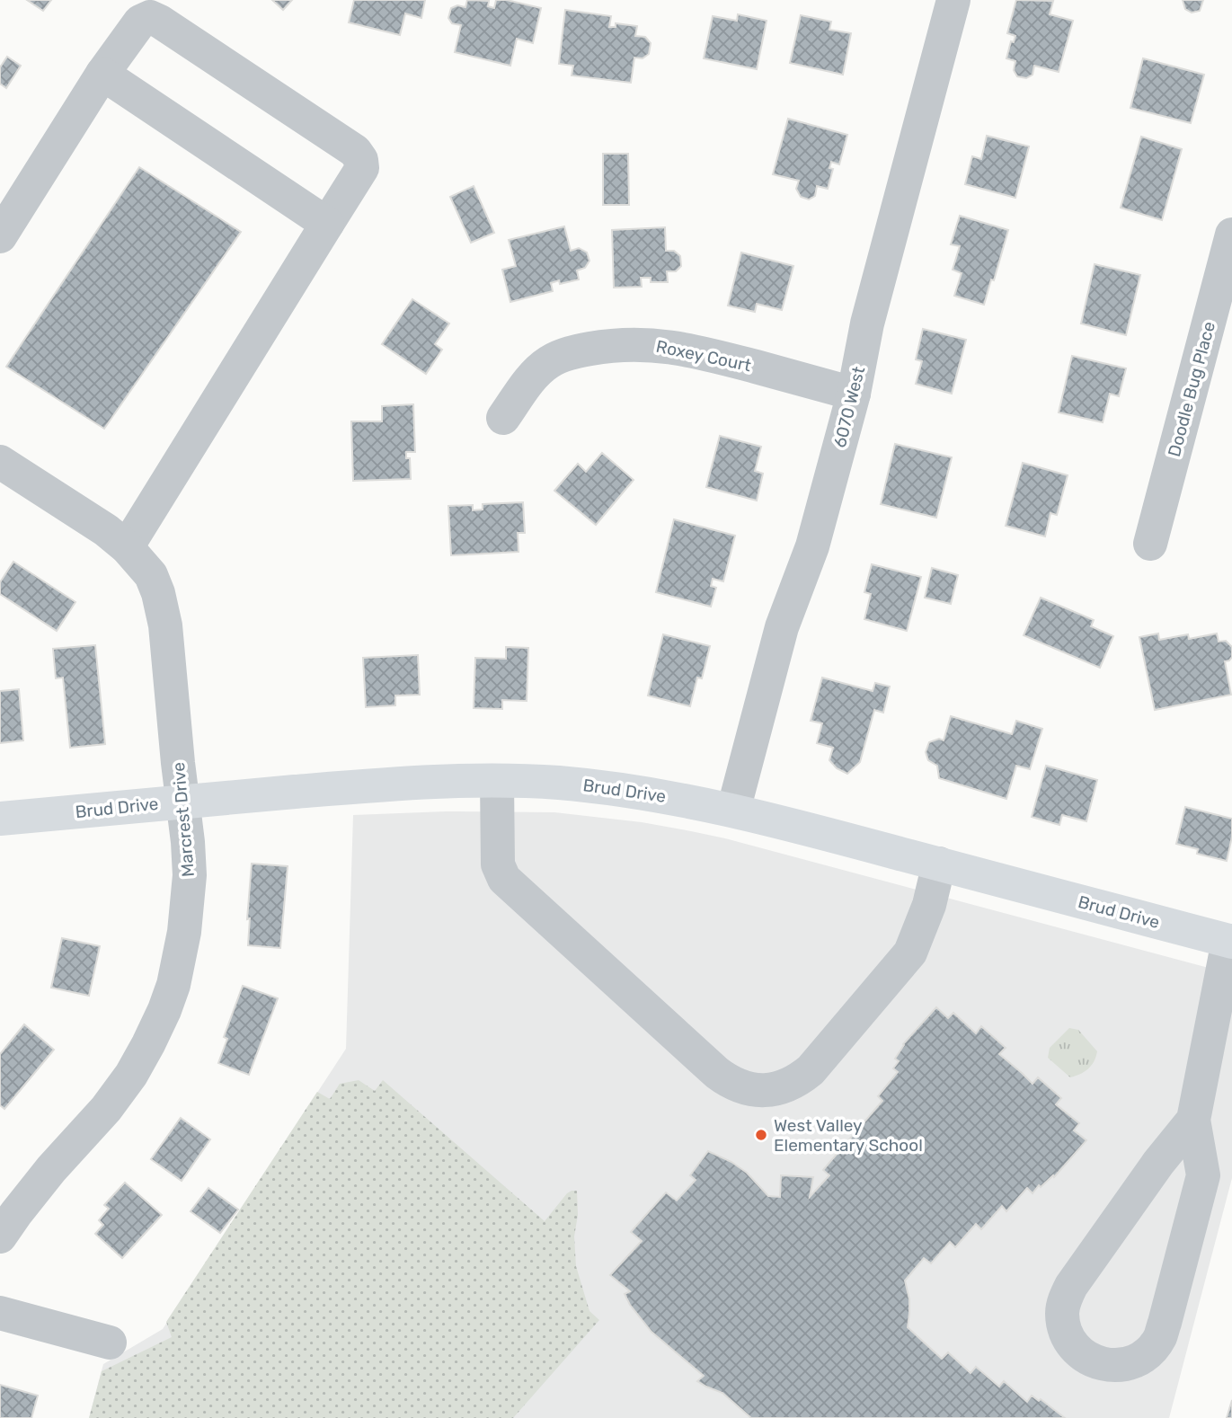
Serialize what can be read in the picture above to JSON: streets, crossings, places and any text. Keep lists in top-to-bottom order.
{
  "streets": {
    "main road": ["Brud Drive"],
    "street": [
      "Roxey Court",
      "Doodle Bug Place",
      "6070 West",
      "Marcrest Drive"
    ]
  },
  "crossings": [
    ["Roxey Court", "6070 West"],
    ["6070 West", "Brud Drive"],
    ["Brud Drive", "Marcrest Drive"]
  ],
  "places": ["West Valley Elementary School"]
}
